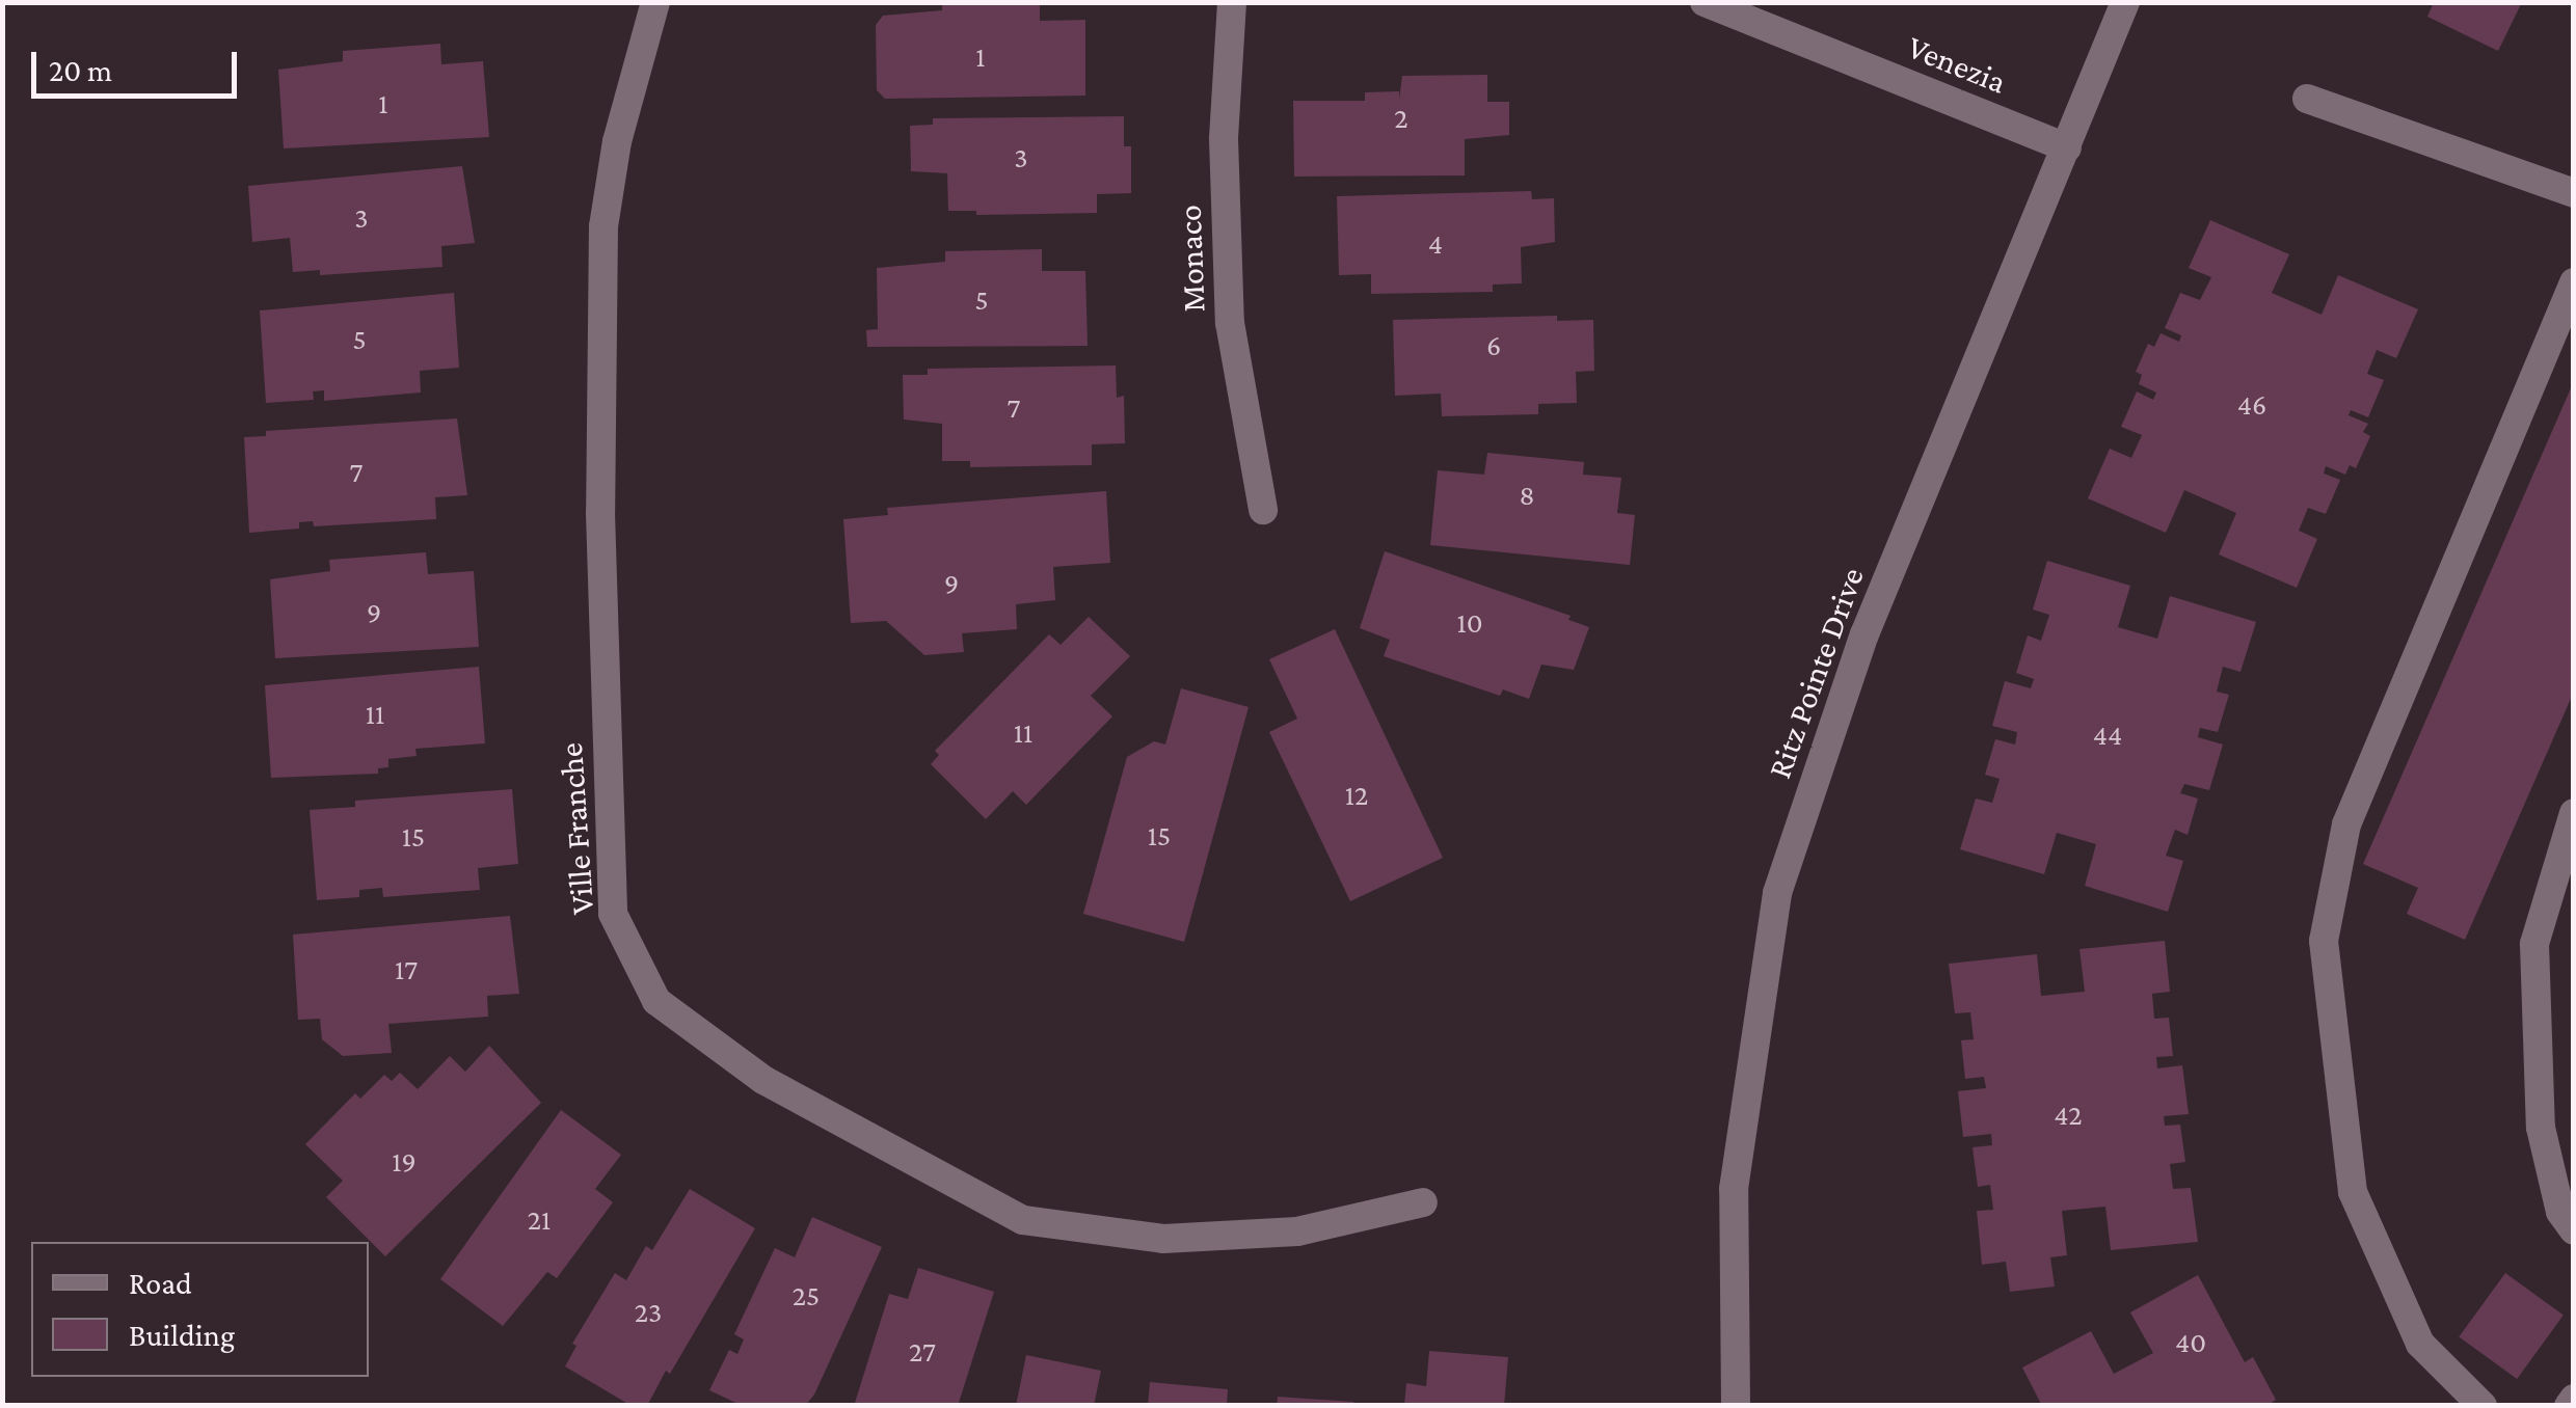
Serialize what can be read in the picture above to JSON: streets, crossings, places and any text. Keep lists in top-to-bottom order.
{
  "streets": {
    "street": [
      "Venezia",
      "Monaco",
      "Ritz Pointe Drive",
      "Ville Franche"
    ]
  },
  "crossings": [
    ["Venezia", "Ritz Pointe Drive"]
  ],
  "house_numbers": [
    "1",
    "1",
    "2",
    "3",
    "3",
    "4",
    "5",
    "5",
    "6",
    "46",
    "7",
    "7",
    "8",
    "9",
    "9",
    "10",
    "11",
    "11",
    "44",
    "12",
    "15",
    "15",
    "17",
    "42",
    "19",
    "21",
    "25",
    "23",
    "40",
    "27"
  ],
  "legend": ["Road", "Building"],
  "scale_bar": "20 m"
}
